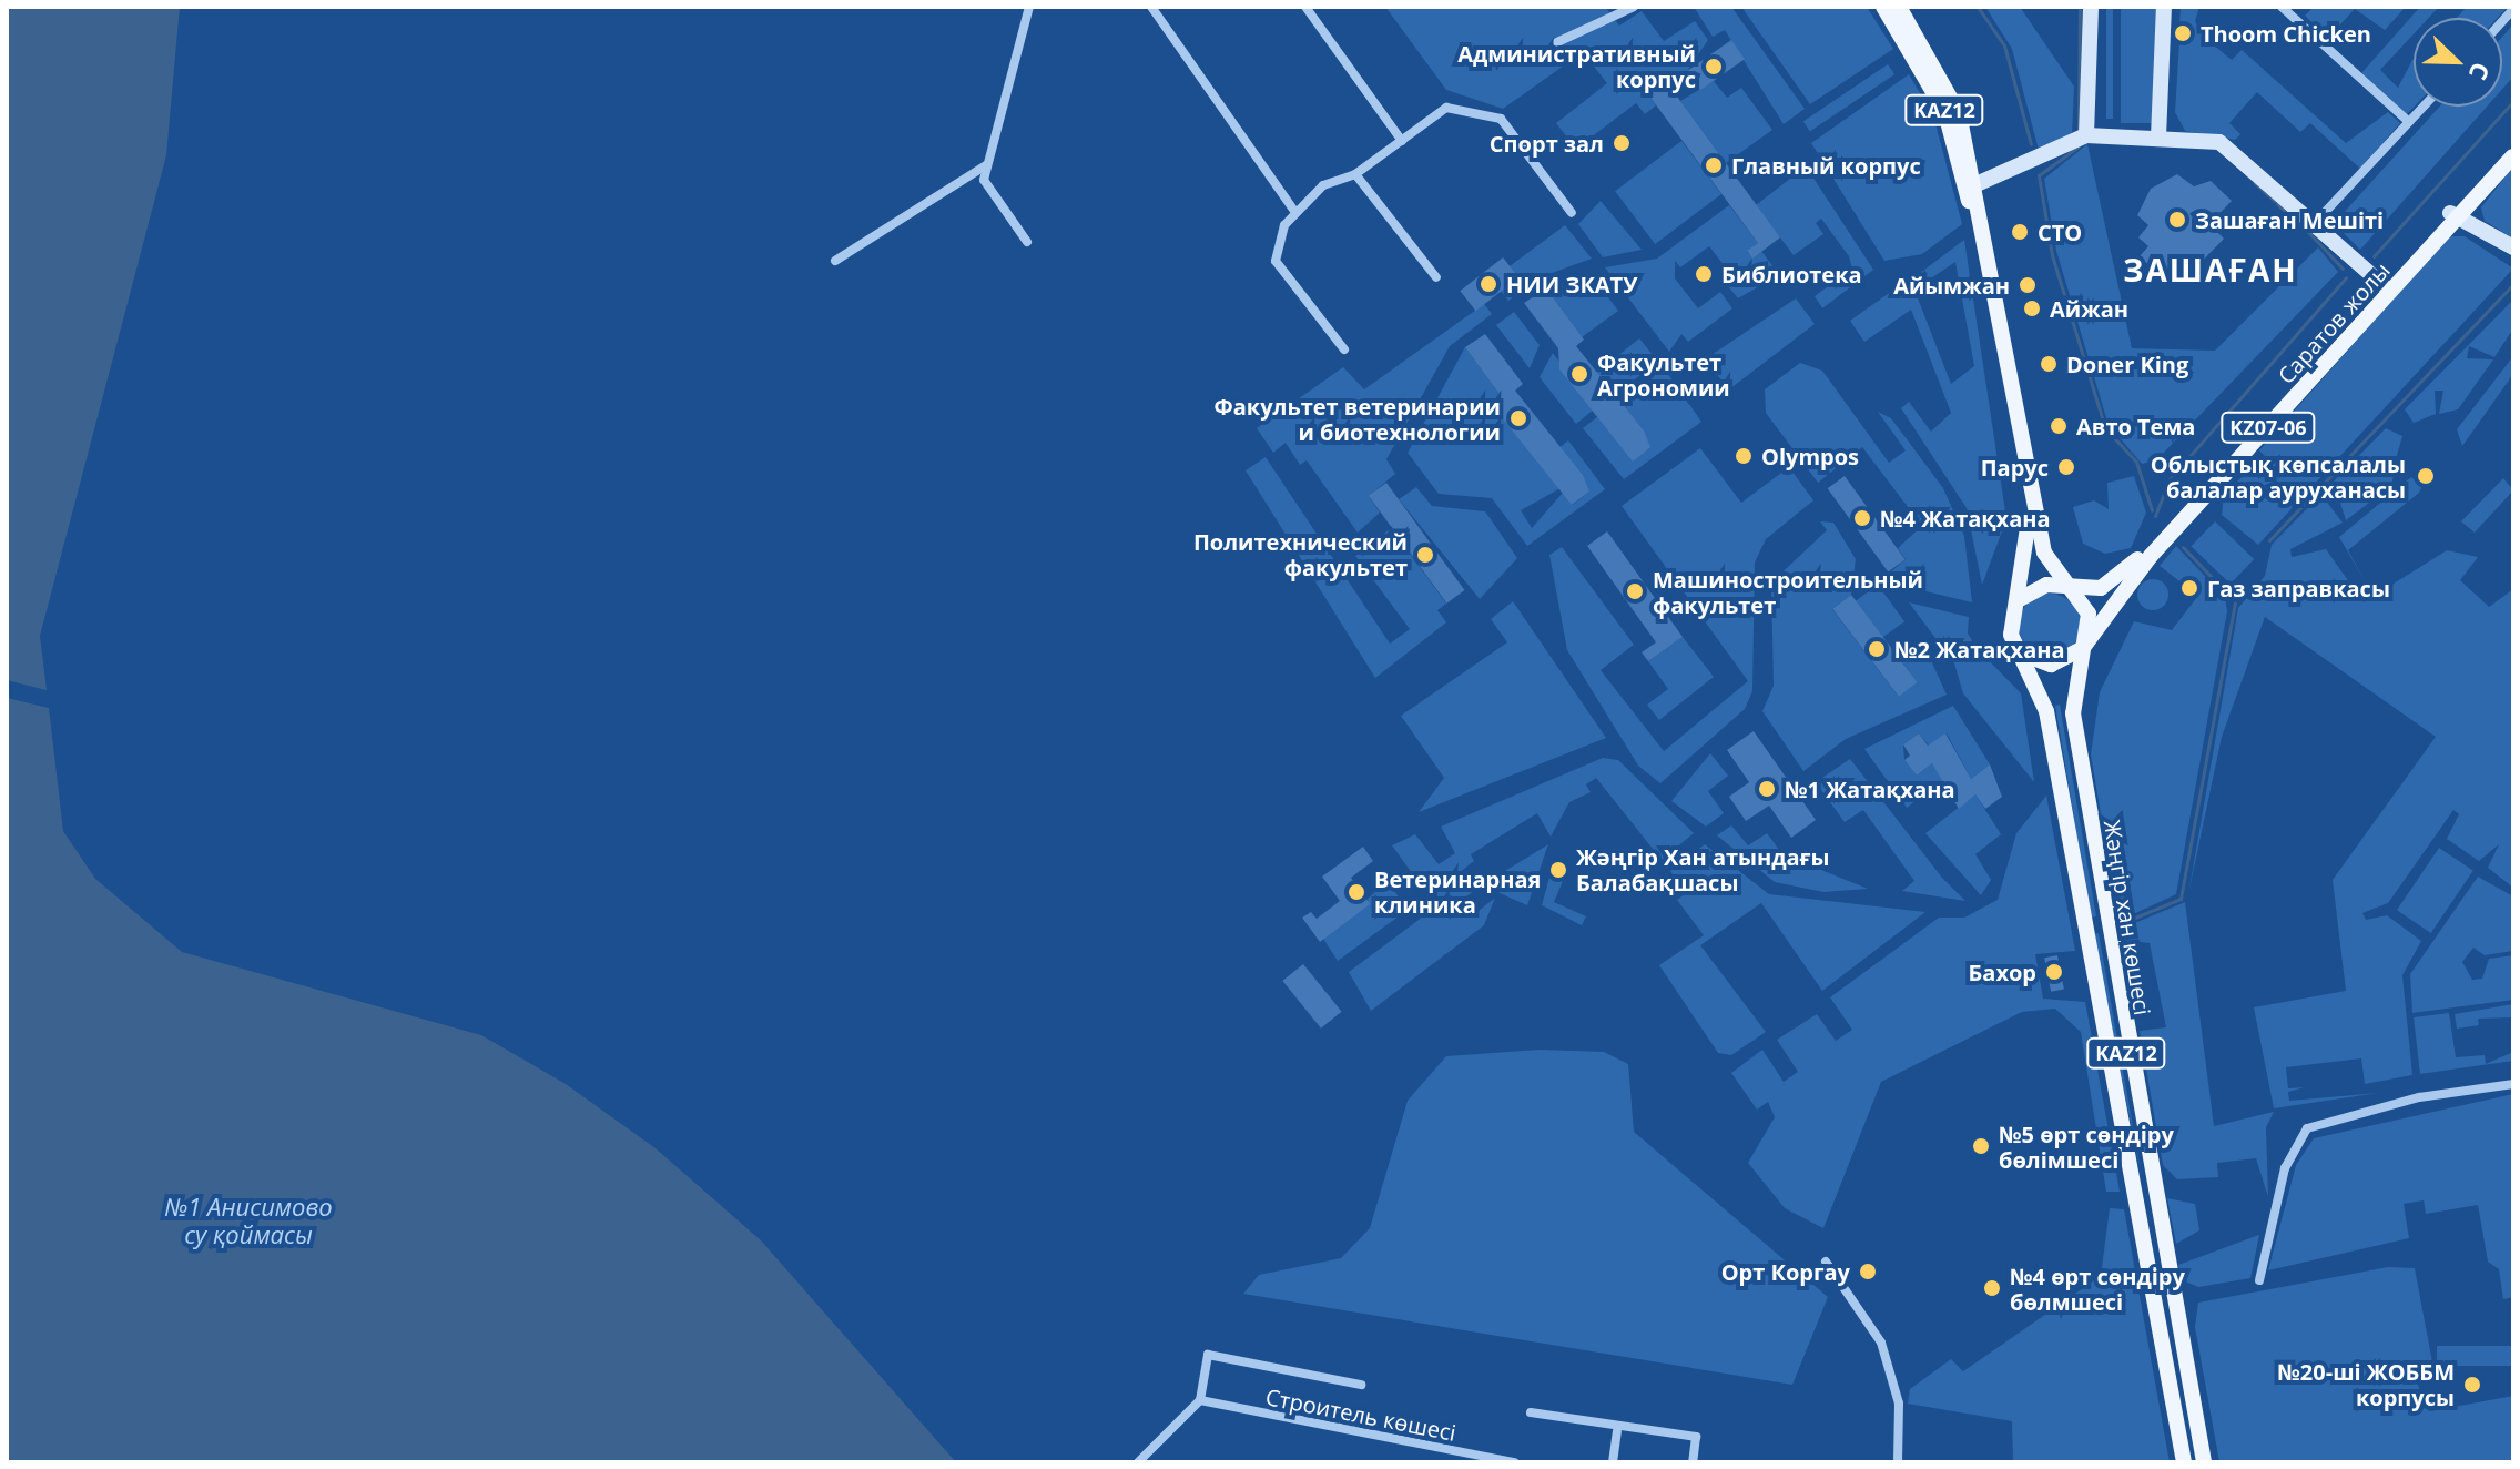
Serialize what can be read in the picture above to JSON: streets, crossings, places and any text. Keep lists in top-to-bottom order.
{
  "streets": {
    "main road": [
      "KAZ12",
      "Саратов жолы",
      "KZ07-06",
      "Жәңгір хан көшесі"
    ],
    "street": ["Строитель көшесі"]
  },
  "crossings": [
    ["Саратов жолы", "Жәңгір хан көшесі"]
  ],
  "districts": ["ЗАШАҒАН"],
  "water": ["№1 Анисимово су қоймасы"],
  "places": [
    "Thoom Chicken",
    "Административный корпус",
    "Спорт зал",
    "Главный корпус",
    "Зашаған Мешіті",
    "СТО",
    "Библиотека",
    "НИИ ЗКАТУ",
    "Айымжан",
    "Айжан",
    "Doner King",
    "Факультет Агрономии",
    "Факультет ветеринарии и биотехнологии",
    "Авто Тема",
    "Olympos",
    "Парус",
    "Облыстық көпсалалы балалар ауруханасы",
    "№4 Жатақхана",
    "Политехнический факультет",
    "Газ заправкасы",
    "Машиностроительный факультет",
    "№2 Жатақхана",
    "№1 Жатақхана",
    "Жәңгір Хан атындағы Балабақшасы",
    "Ветеринарная клиника",
    "Бахор",
    "№5 өрт сөндіру бөлімшесі",
    "Орт Коргау",
    "№4 өрт сөндіру бөлмшесі",
    "№20-ші ЖОББМ корпусы"
  ],
  "north": "bottom right"
}
